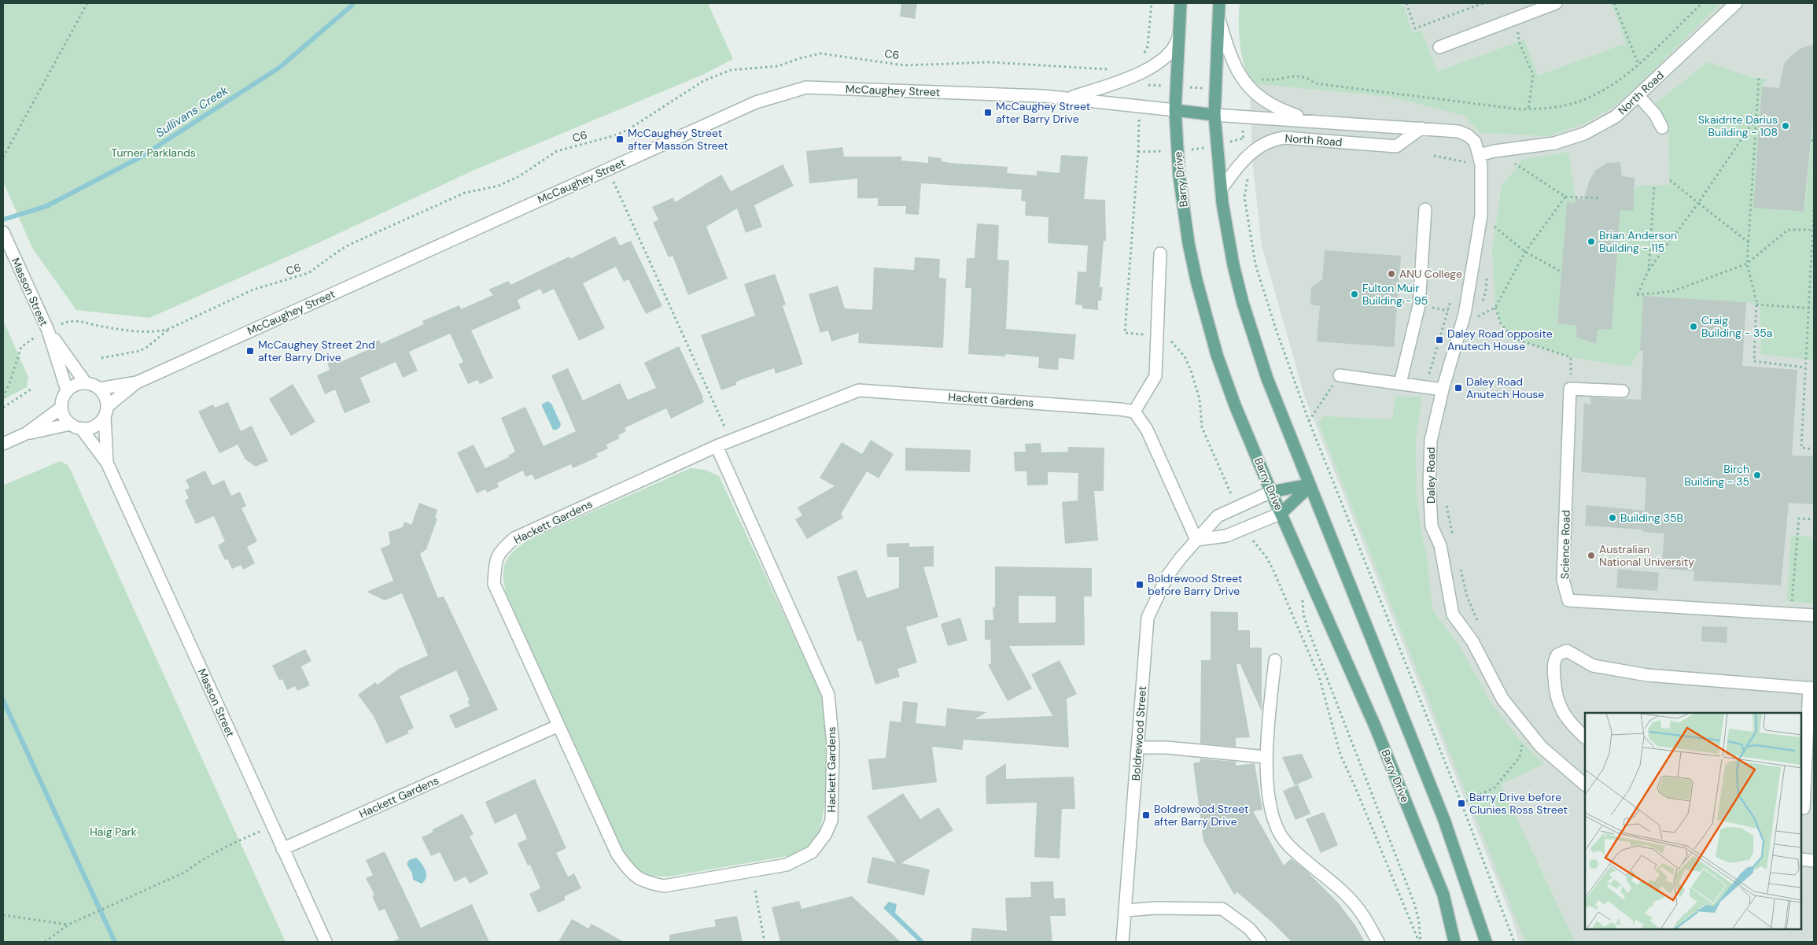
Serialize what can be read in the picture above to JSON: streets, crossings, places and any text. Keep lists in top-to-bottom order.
{
  "streets": {
    "main road": ["McCaughey Street", "Barry Drive"],
    "street": [
      "North Road",
      "Masson Street",
      "Hackett Gardens",
      "Daley Road",
      "Science Road",
      "Boldrewood Street"
    ],
    "path": ["C6"]
  },
  "crossings": [
    ["C6", "Masson Street"],
    ["McCaughey Street", "North Road"],
    ["McCaughey Street", "Barry Drive"],
    ["McCaughey Street", "Masson Street"],
    ["North Road", "Daley Road"],
    ["Barry Drive", "Boldrewood Street"],
    ["Masson Street", "Hackett Gardens"]
  ],
  "water": ["Sullivans Creek"],
  "parks": ["Turner Parklands", "Haig Park"],
  "places": {
    "transit": [
      "McCaughey Street after Barry Drive",
      "McCaughey Street after Masson Street",
      "Daley Road opposite Anutech House",
      "McCaughey Street 2nd after Barry Drive",
      "Daley Road Anutech House",
      "Boldrewood Street before Barry Drive",
      "Barry Drive before Clunies Ross Street",
      "Boldrewood Street after Barry Drive"
    ],
    "other": [
      "Skaidrite Darius Building - 108",
      "Brian Anderson Building - 115",
      "ANU College",
      "Fulton Muir Building - 95",
      "Craig Building - 35a",
      "Birch Building - 35",
      "Building 35B",
      "Australian National University"
    ]
  }
}
